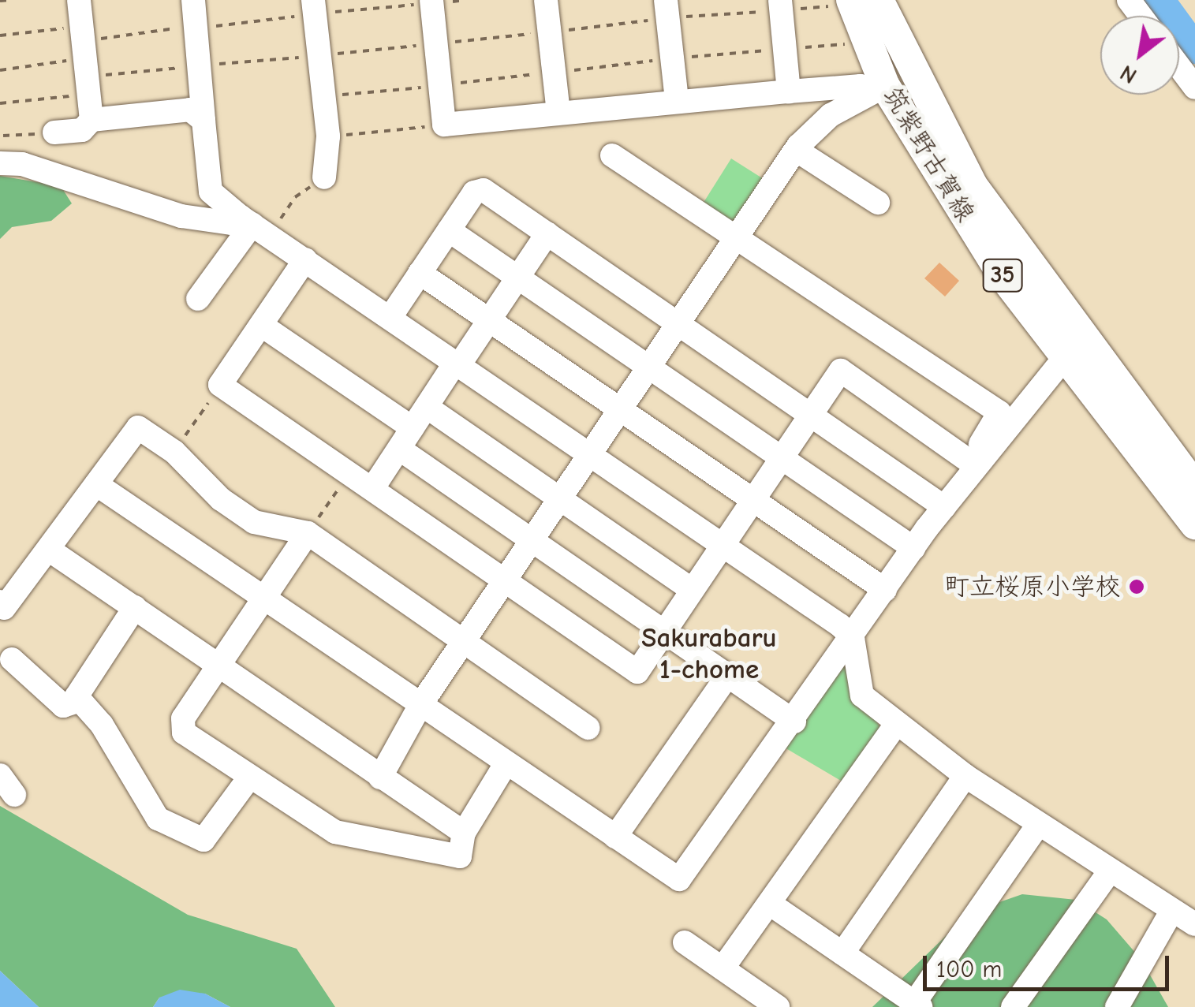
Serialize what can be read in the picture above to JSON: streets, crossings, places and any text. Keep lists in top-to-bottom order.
{
  "streets": {
    "main road": ["筑紫野古賀線", "35"]
  },
  "districts": ["Sakurabaru 1-chome"],
  "places": ["町立桜原小学校"],
  "scale_bar": "100 m",
  "north": "bottom left"
}
